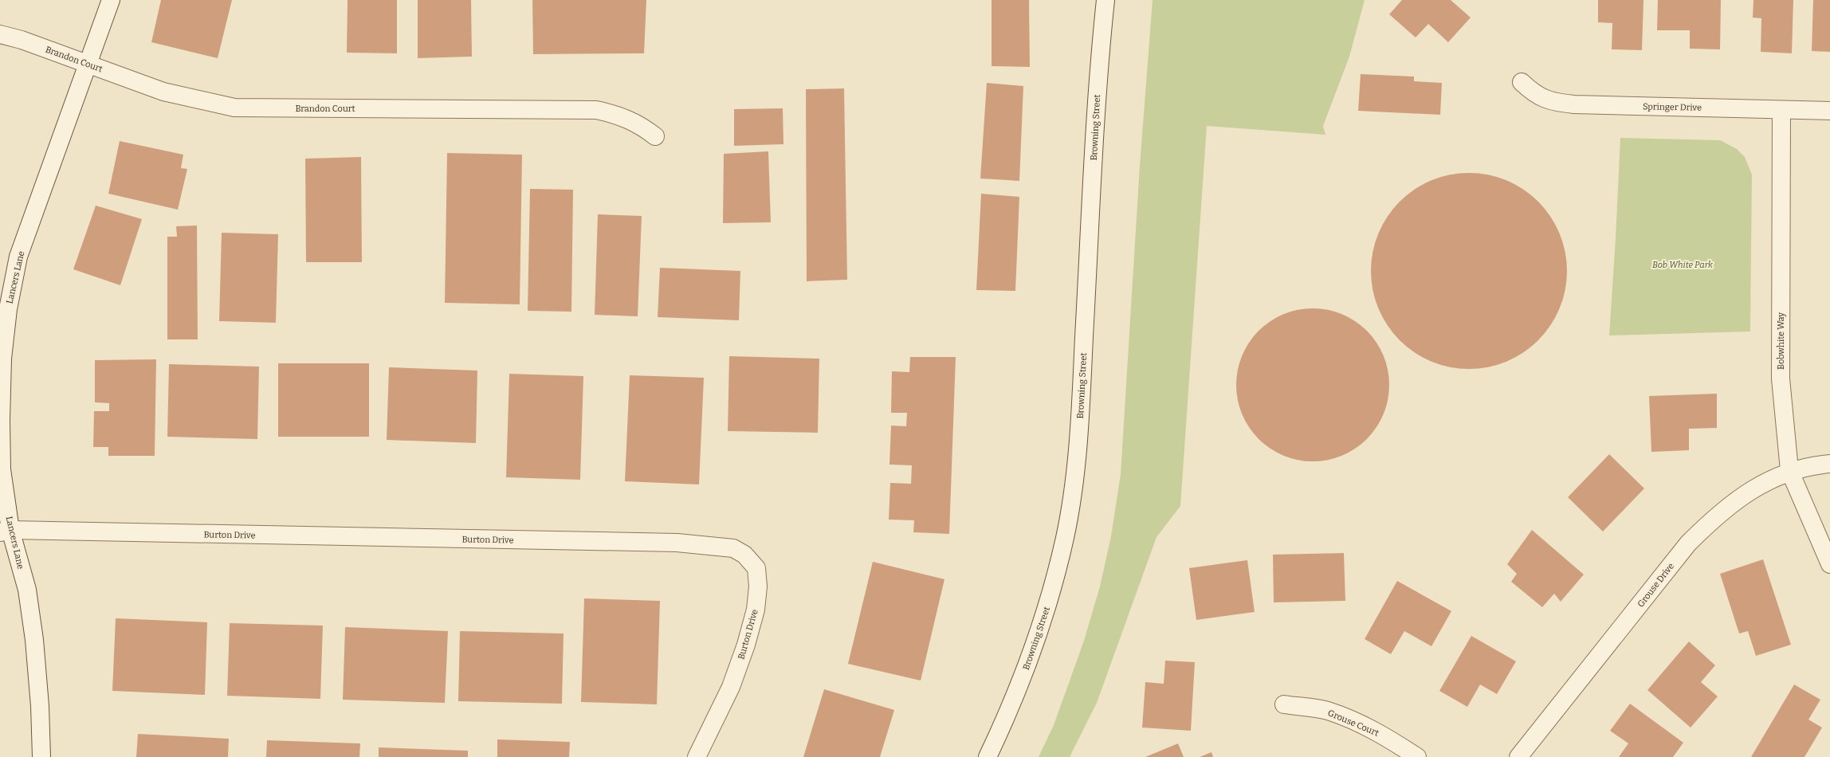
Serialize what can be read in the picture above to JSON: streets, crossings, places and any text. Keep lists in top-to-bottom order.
{
  "streets": {
    "street": [
      "Brandon Court",
      "Springer Drive",
      "Browning Street",
      "Lancers Lane",
      "Bobwhite Way",
      "Burton Drive",
      "Grouse Drive",
      "Grouse Court"
    ]
  },
  "crossings": [
    ["Brandon Court", "Lancers Lane"],
    ["Springer Drive", "Bobwhite Way"],
    ["Lancers Lane", "Burton Drive"],
    ["Bobwhite Way", "Grouse Drive"]
  ],
  "parks": ["Bob White Park"]
}
